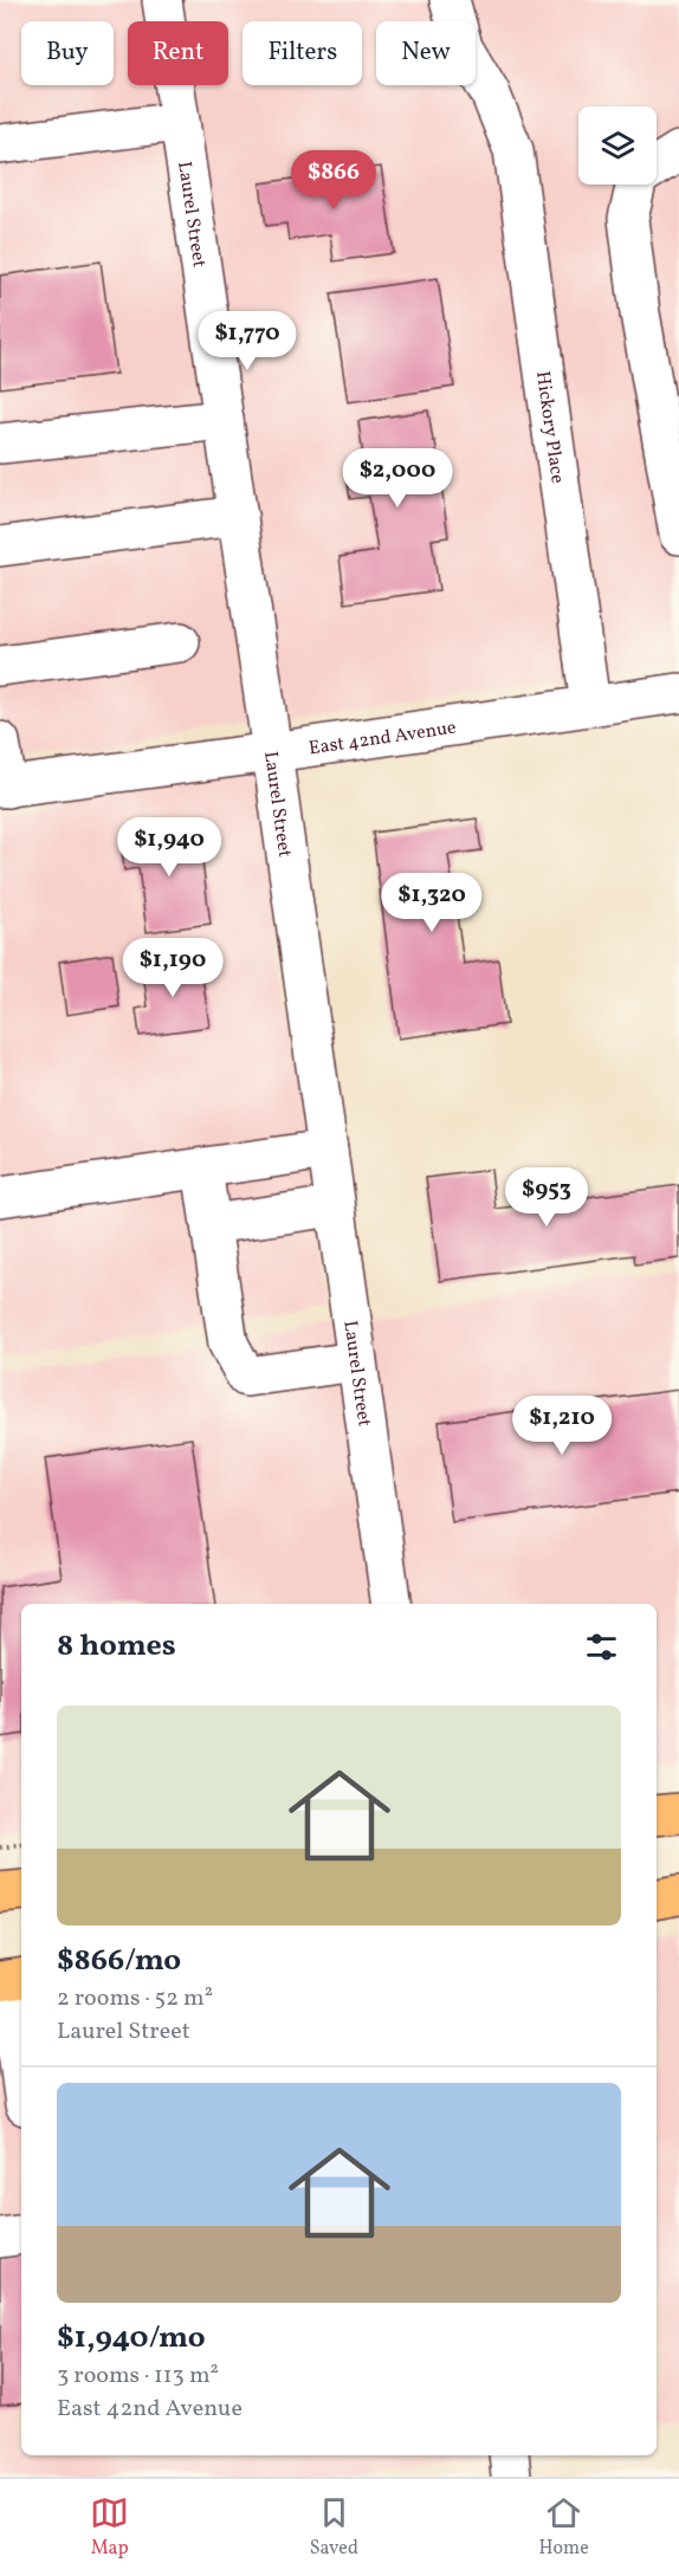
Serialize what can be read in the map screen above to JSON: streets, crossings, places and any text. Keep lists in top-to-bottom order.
{
  "streets": {
    "street": ["Laurel Street", "Hickory Place", "East 42nd Avenue"]
  },
  "crossings": [
    ["Laurel Street", "East 42nd Avenue"],
    ["Hickory Place", "East 42nd Avenue"]
  ],
  "page": {
    "chip": [
      "Buy",
      "Rent",
      "Filters",
      "New"
    ],
    "price": [
      "$866",
      "$1,770",
      "$2,000",
      "$1,940",
      "$1,320",
      "$1,190",
      "$953",
      "$1,210"
    ],
    "heading": "8 homes",
    "list": [
      {
        "name": "$866/mo",
        "note": "2 rooms · 52 m² · Laurel Street"
      },
      {
        "name": "$1,940/mo",
        "note": "3 rooms · 113 m² · East 42nd Avenue"
      }
    ],
    "tabs": ["Map", "Saved", "Home"]
  }
}
